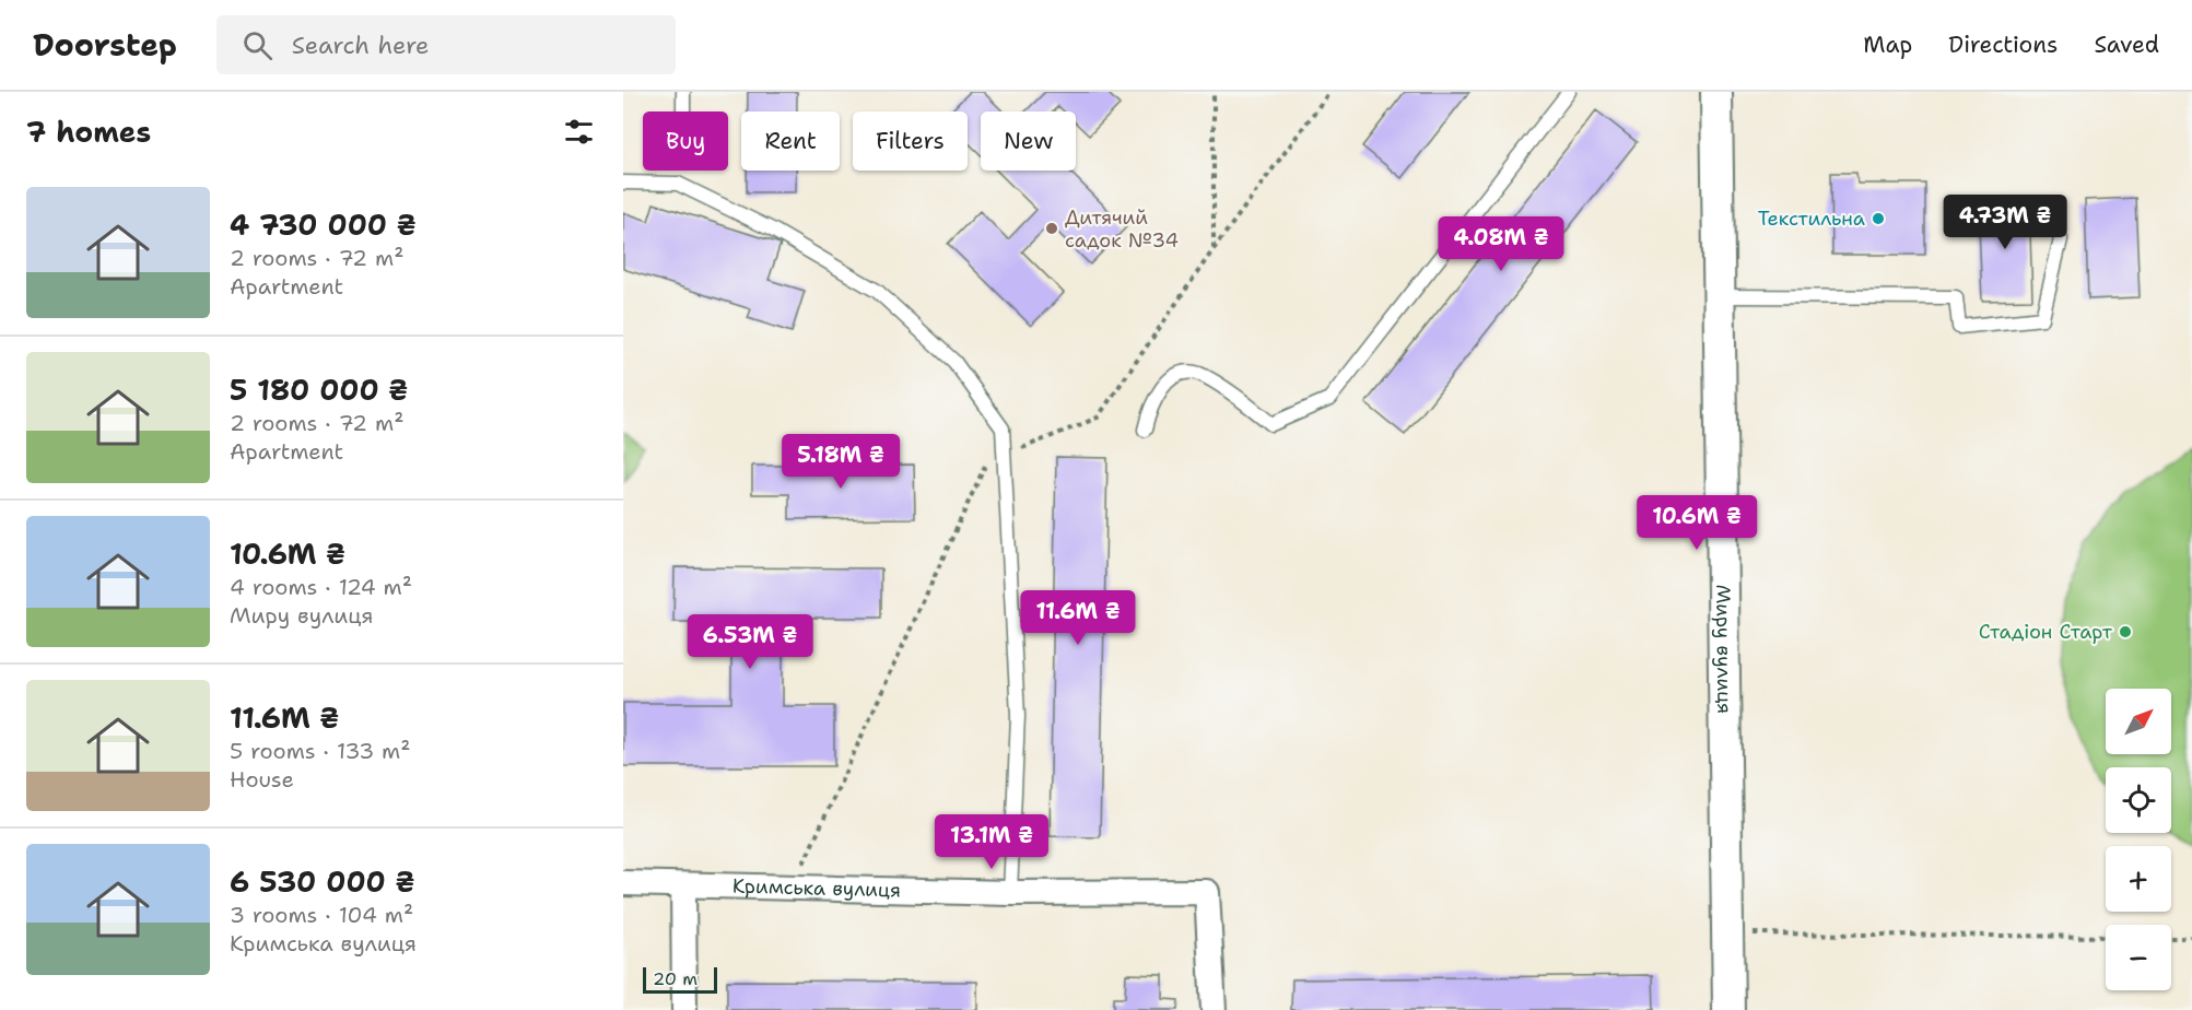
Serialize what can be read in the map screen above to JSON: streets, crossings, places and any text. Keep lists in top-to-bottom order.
{
  "streets": {
    "street": ["Миру вулиця", "Кримська вулиця"]
  },
  "places": ["Текстильна", "Дитячий садок №34", "Стадіон Старт"],
  "scale_bar": "20 m",
  "north": "top right",
  "page": {
    "header": "Doorstep",
    "search": "Search here",
    "nav": ["Map", "Directions", "Saved"],
    "heading": "7 homes",
    "chip": [
      "Buy",
      "Rent",
      "Filters",
      "New"
    ],
    "list": [
      {
        "name": "4 730 000 ₴",
        "note": "2 rooms · 72 m² · Apartment"
      },
      {
        "name": "5 180 000 ₴",
        "note": "2 rooms · 72 m² · Apartment"
      },
      {
        "name": "10.6M ₴",
        "note": "4 rooms · 124 m² · Миру вулиця"
      },
      {
        "name": "11.6M ₴",
        "note": "5 rooms · 133 m² · House"
      },
      {
        "name": "6 530 000 ₴",
        "note": "3 rooms · 104 m² · Кримська вулиця"
      }
    ],
    "price": [
      "4.73M ₴",
      "4.08M ₴",
      "5.18M ₴",
      "10.6M ₴",
      "11.6M ₴",
      "6.53M ₴",
      "13.1M ₴"
    ],
    "map_buttons": ["+", "−"],
    "scale": "20 m"
  }
}
